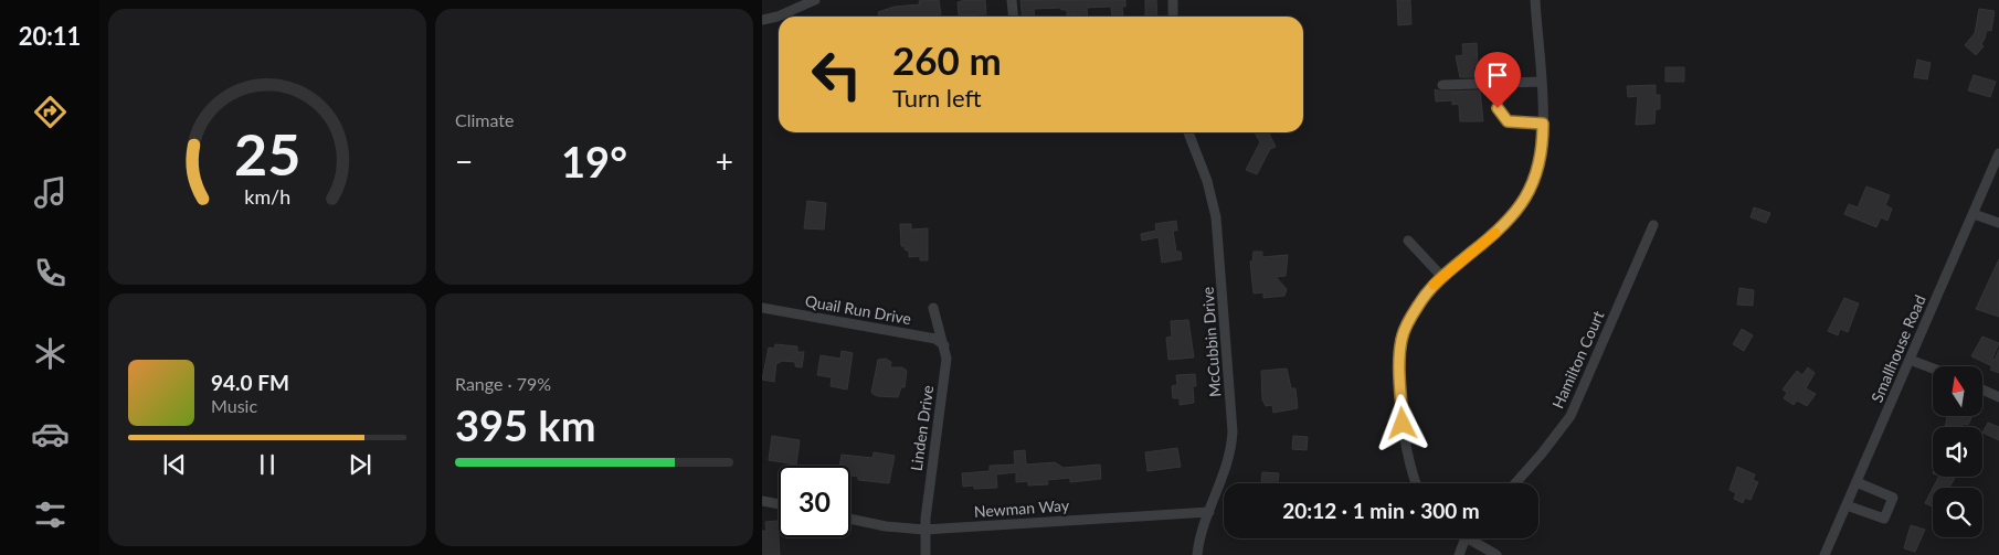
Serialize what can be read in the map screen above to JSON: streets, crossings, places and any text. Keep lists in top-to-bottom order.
{
  "streets": {
    "street": [
      "Quail Run Drive",
      "McCubbin Drive",
      "Smallhouse Road",
      "Hamilton Court",
      "Linden Drive",
      "Newman Way"
    ]
  },
  "crossings": [
    ["Quail Run Drive", "Linden Drive"],
    ["McCubbin Drive", "Newman Way"],
    ["Linden Drive", "Newman Way"]
  ],
  "north": "top",
  "page": {
    "tabs": "20:11",
    "tile": [
      "Climate",
      ["Range · 79%", "395 km"]
    ],
    "turn": ["260 m", "Turn left"],
    "heat": ["−", "19°", "+"],
    "song": ["94.0 FM", "Music"],
    "limit": "30",
    "trip": "20:12 · 1 min · 300 m",
    "gauge": ["25", "km/h"]
  }
}
